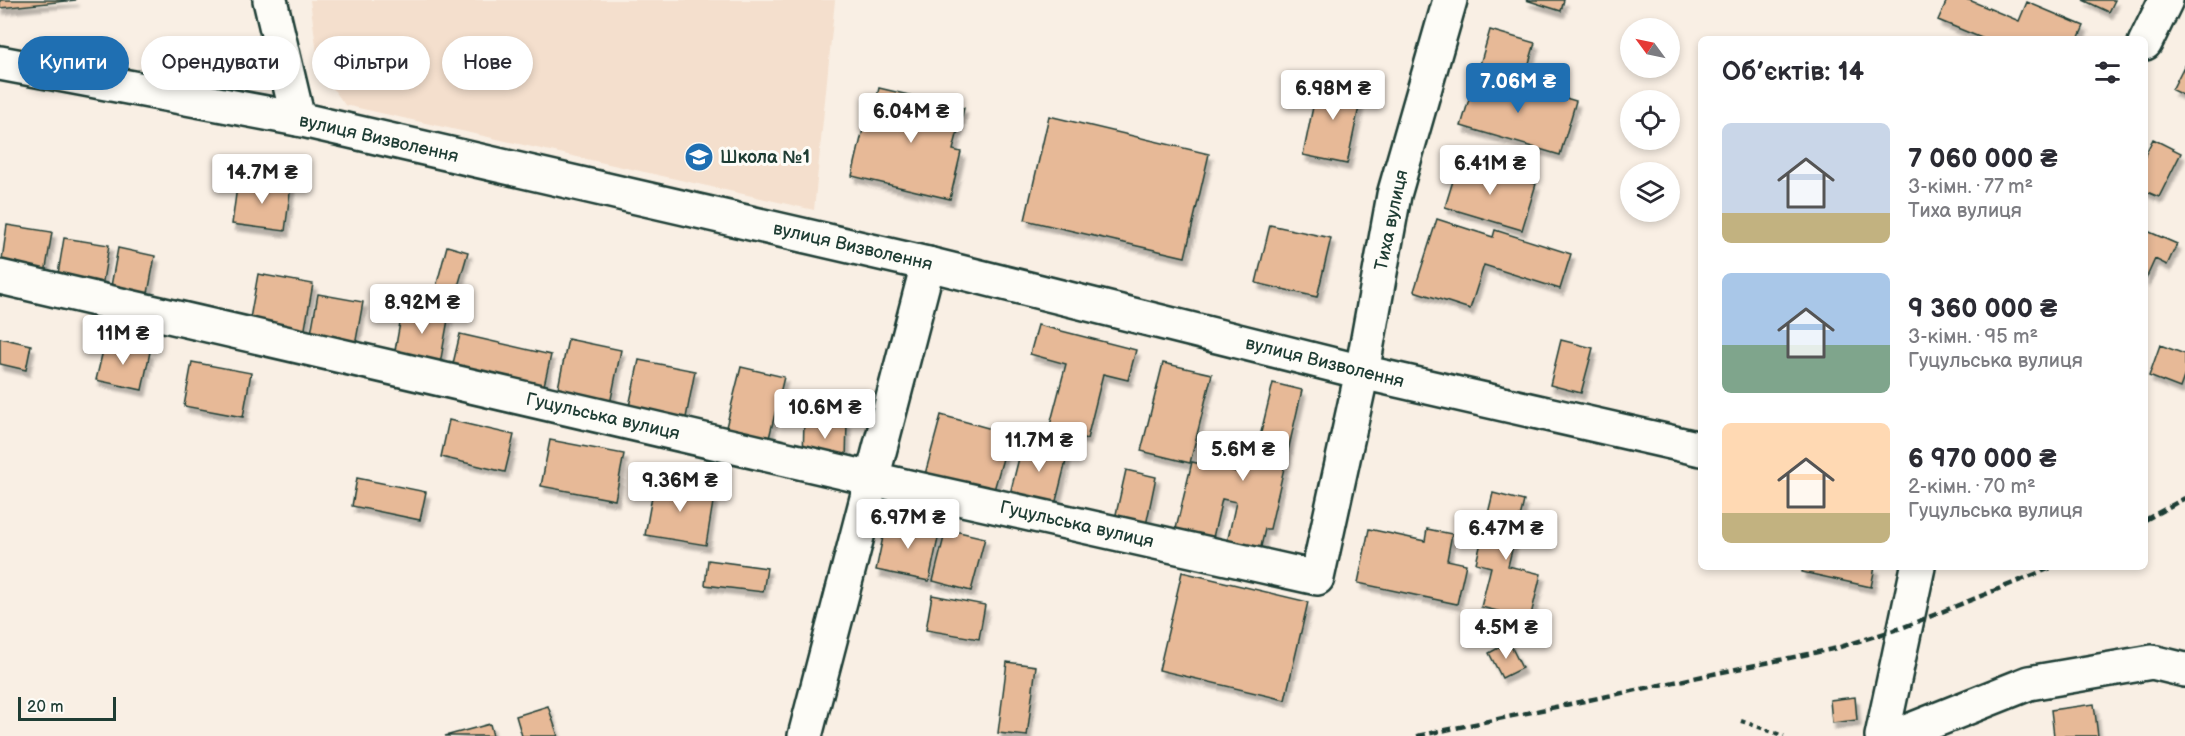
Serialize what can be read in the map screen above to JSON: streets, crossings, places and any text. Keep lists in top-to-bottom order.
{
  "streets": {
    "street": ["вулиця Визволення", "Тиха вулиця", "Гуцульська вулиця"]
  },
  "crossings": [
    ["вулиця Визволення", "Тиха вулиця"],
    ["вулиця Визволення", "Гуцульська вулиця"],
    ["Тиха вулиця", "Гуцульська вулиця"]
  ],
  "places": {
    "school or university": ["Школа №1"]
  },
  "scale_bar": "20 m",
  "north": "top left",
  "page": {
    "chip": [
      "Купити",
      "Орендувати",
      "Фільтри",
      "Нове"
    ],
    "heading": "Об’єктів: 14",
    "price": [
      "7.06M ₴",
      "6.98M ₴",
      "6.04M ₴",
      "6.41M ₴",
      "14.7M ₴",
      "8.92M ₴",
      "11M ₴",
      "10.6M ₴",
      "11.7M ₴",
      "5.6M ₴",
      "9.36M ₴",
      "6.97M ₴",
      "6.47M ₴",
      "4.5M ₴"
    ],
    "list": [
      {
        "name": "7 060 000 ₴",
        "note": "3-кімн. · 77 m² · Тиха вулиця"
      },
      {
        "name": "9 360 000 ₴",
        "note": "3-кімн. · 95 m² · Гуцульська вулиця"
      },
      {
        "name": "6 970 000 ₴",
        "note": "2-кімн. · 70 m² · Гуцульська вулиця"
      }
    ],
    "scale": "20 m"
  }
}
